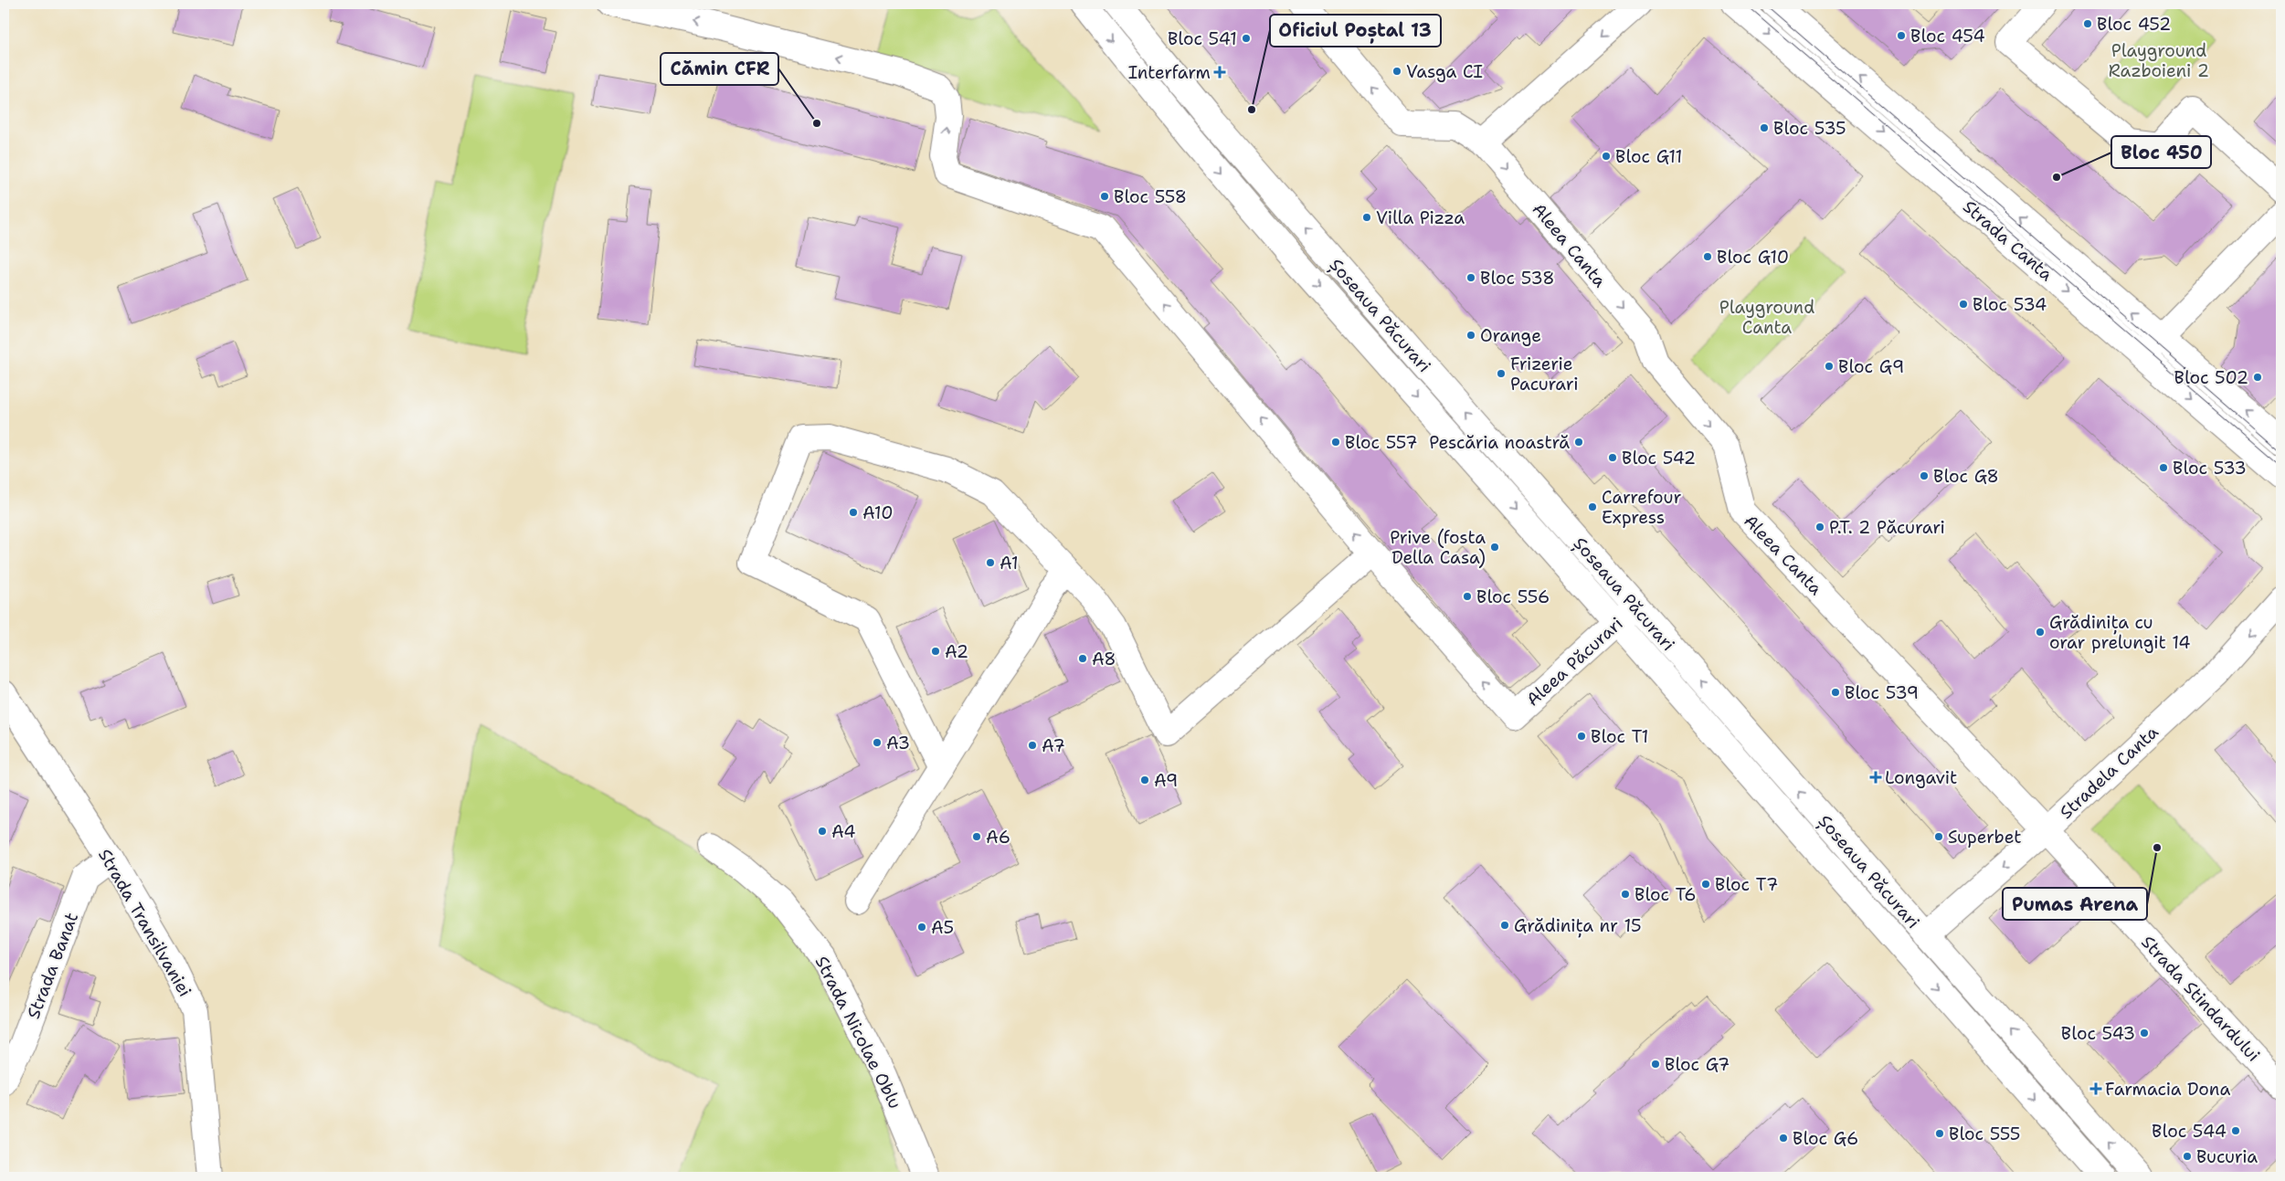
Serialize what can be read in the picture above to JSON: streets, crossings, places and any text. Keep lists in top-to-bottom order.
{
  "streets": {
    "street": [
      "Strada Canta",
      "Aleea Canta",
      "Șoseaua Păcurari",
      "Aleea Păcurari",
      "Stradela Canta",
      "Strada Transilvaniei",
      "Strada Banat",
      "Strada Stindardului",
      "Strada Nicolae Oblu"
    ]
  },
  "crossings": [
    ["Aleea Canta", "Stradela Canta"],
    ["Aleea Canta", "Strada Stindardului"],
    ["Șoseaua Păcurari", "Aleea Păcurari"],
    ["Șoseaua Păcurari", "Stradela Canta"],
    ["Stradela Canta", "Strada Stindardului"],
    ["Strada Transilvaniei", "Strada Banat"]
  ],
  "one_way": ["Stradela Canta"],
  "parks": ["Playground Razboieni 2", "Playground Canta"],
  "places": {
    "other": [
      "Bloc 452",
      "Bloc 454",
      "Bloc 541",
      "Vasga CI",
      "Oficiul Poștal 13",
      "Cămin CFR",
      "Bloc 535",
      "Bloc G11",
      "Bloc 450",
      "Bloc 558",
      "Villa Pizza",
      "Bloc G10",
      "Bloc 538",
      "Bloc 534",
      "Orange",
      "Bloc G9",
      "Frizerie Pacurari",
      "Bloc 502",
      "Bloc 557",
      "Pescăria noastră",
      "Bloc 542",
      "Bloc 533",
      "Bloc G8",
      "Carrefour Express",
      "A10",
      "P.T. 2 Păcurari",
      "Prive (fosta Della Casa)",
      "A1",
      "Bloc 556",
      "Grădinița cu orar prelungit 14",
      "A2",
      "A8",
      "Bloc 539",
      "Bloc T1",
      "A3",
      "A7",
      "A9",
      "A4",
      "A6",
      "Superbet",
      "Pumas Arena",
      "Bloc T7",
      "Bloc T6",
      "Grădinița nr 15",
      "A5",
      "Bloc 543",
      "Bloc G7",
      "Bloc 544",
      "Bloc 555",
      "Bloc G6",
      "Bucuria"
    ],
    "health": ["Interfarm", "Longavit", "Farmacia Dona"]
  }
}
